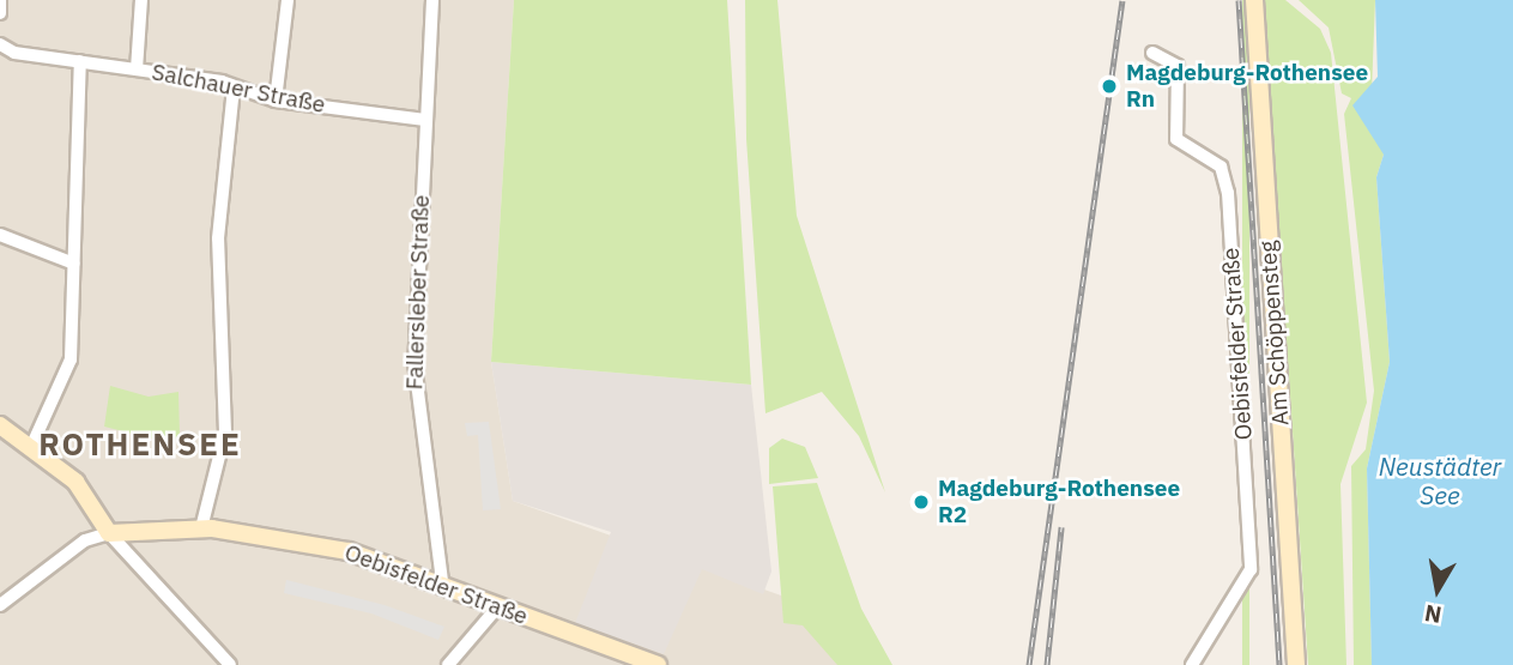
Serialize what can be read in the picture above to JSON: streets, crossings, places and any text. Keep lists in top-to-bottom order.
{
  "streets": {
    "street": [
      "Salchauer Straße",
      "Fallersleber Straße",
      "Am Schöppensteg",
      "Oebisfelder Straße"
    ]
  },
  "crossings": [
    ["Salchauer Straße", "Fallersleber Straße"],
    ["Fallersleber Straße", "Oebisfelder Straße"]
  ],
  "districts": ["ROTHENSEE"],
  "water": ["Neustädter See"],
  "places": ["Magdeburg-Rothensee Rn", "Magdeburg-Rothensee R2"],
  "north": "bottom"
}
